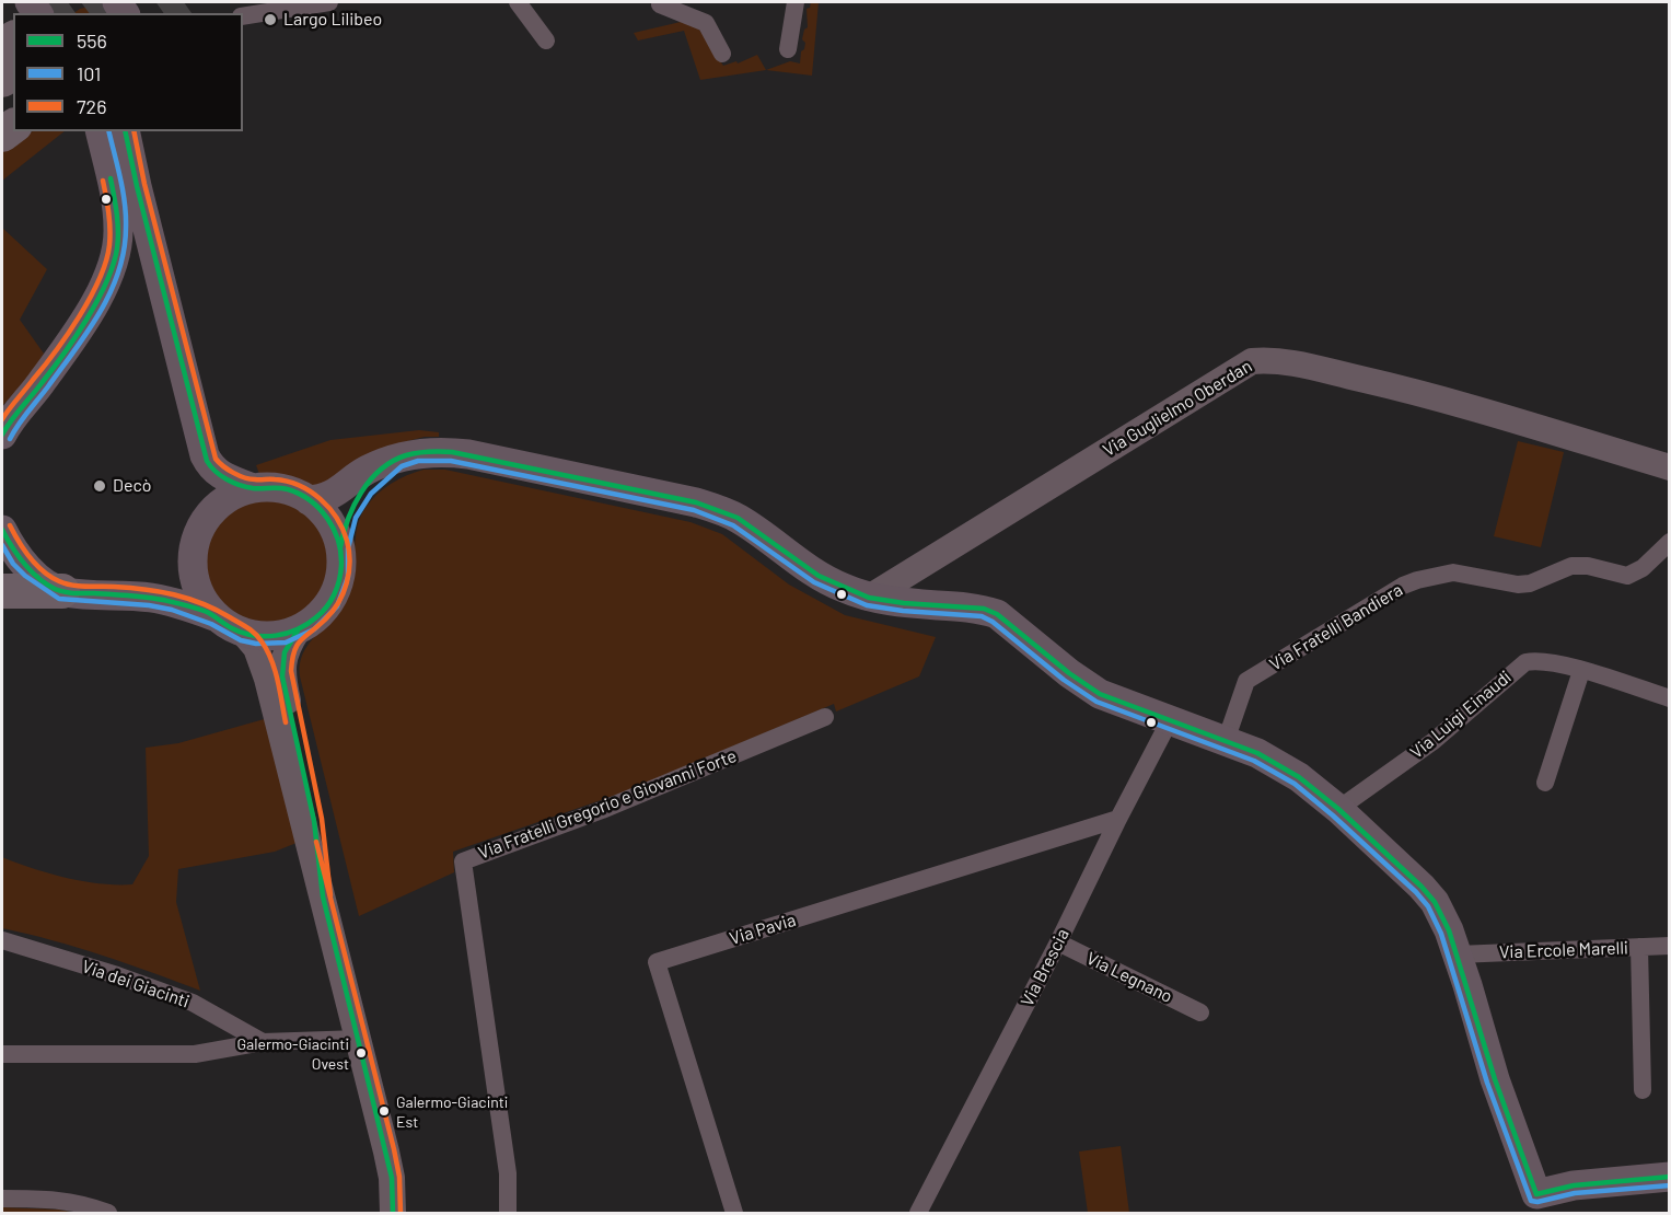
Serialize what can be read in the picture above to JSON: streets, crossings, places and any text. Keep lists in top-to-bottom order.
{
  "streets": {
    "main road": ["Via Guglielmo Oberdan"],
    "street": [
      "Via Fratelli Bandiera",
      "Via Luigi Einaudi",
      "Via Fratelli Gregorio e Giovanni Forte",
      "Via Pavia",
      "Via Ercole Marelli",
      "Via Brescia",
      "Via Legnano",
      "Via dei Giacinti"
    ]
  },
  "crossings": [
    ["Via Pavia", "Via Brescia"],
    ["Via Brescia", "Via Legnano"]
  ],
  "places": [
    "Largo Lilibeo",
    "Decò",
    "Galermo-Giacinti Ovest",
    "Galermo-Giacinti Est"
  ],
  "lines": ["transit line 556", "transit line 101", "transit line 726"],
  "legend": ["556", "101", "726"]
}
